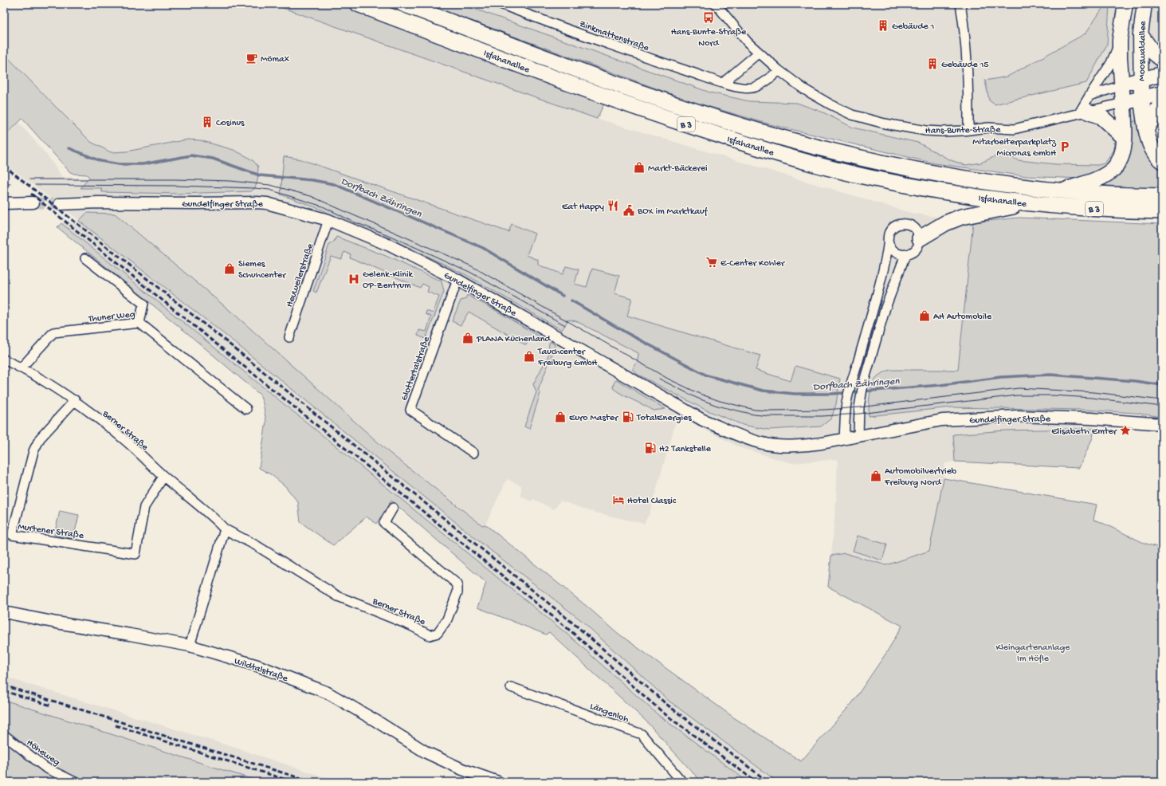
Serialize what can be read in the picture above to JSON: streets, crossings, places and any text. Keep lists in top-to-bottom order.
{
  "streets": {
    "highway": ["Isfahanallee", "B 3"],
    "main road": ["Mooswaldallee", "Hans-Bunte-Straße"],
    "street": [
      "Zinkmattenstraße",
      "Gundelfinger Straße",
      "Heuweilerstraße",
      "Thuner Weg",
      "Glottertalstraße",
      "Berner Straße",
      "Murtener Straße",
      "Wildtalstraße",
      "Längenloh",
      "Höheweg"
    ]
  },
  "crossings": [
    ["Zinkmattenstraße", "Hans-Bunte-Straße"],
    ["Mooswaldallee", "Hans-Bunte-Straße"],
    ["Gundelfinger Straße", "Heuweilerstraße"],
    ["Gundelfinger Straße", "Glottertalstraße"],
    ["Thuner Weg", "Berner Straße"],
    ["Berner Straße", "Murtener Straße"]
  ],
  "water": ["Dorfbach Zähringen"],
  "parks": ["Kleingartenanlage Im Höfle"],
  "places": {
    "bus stop": ["Hans-Bunte-Straße Nord"],
    "building": ["Gebäude 1", "Gebäude 15", "Cosinus"],
    "cafe": ["Mömax"],
    "parking": ["Mitarbeiterparkplatz Micronas GmbH"],
    "shop": [
      "Markt-Bäckerei",
      "Siemes Schuhcenter",
      "AH Automobile",
      "PLANA Küchenland",
      "Tauchcenter Freiburg GmbH",
      "Euro Master",
      "Automobilvertrieb Freiburg Nord"
    ],
    "restaurant": ["Eat Happy"],
    "public building": ["BOX im Marktkauf"],
    "supermarket": ["E-Center Kohler"],
    "hospital": ["Gelenk-Klinik OP-Zentrum"],
    "fuel station": ["TotalEnergies", "H2 Tankstelle"],
    "place": ["Elisabeth Emter"],
    "hotel": ["Hotel Classic"]
  }
}
